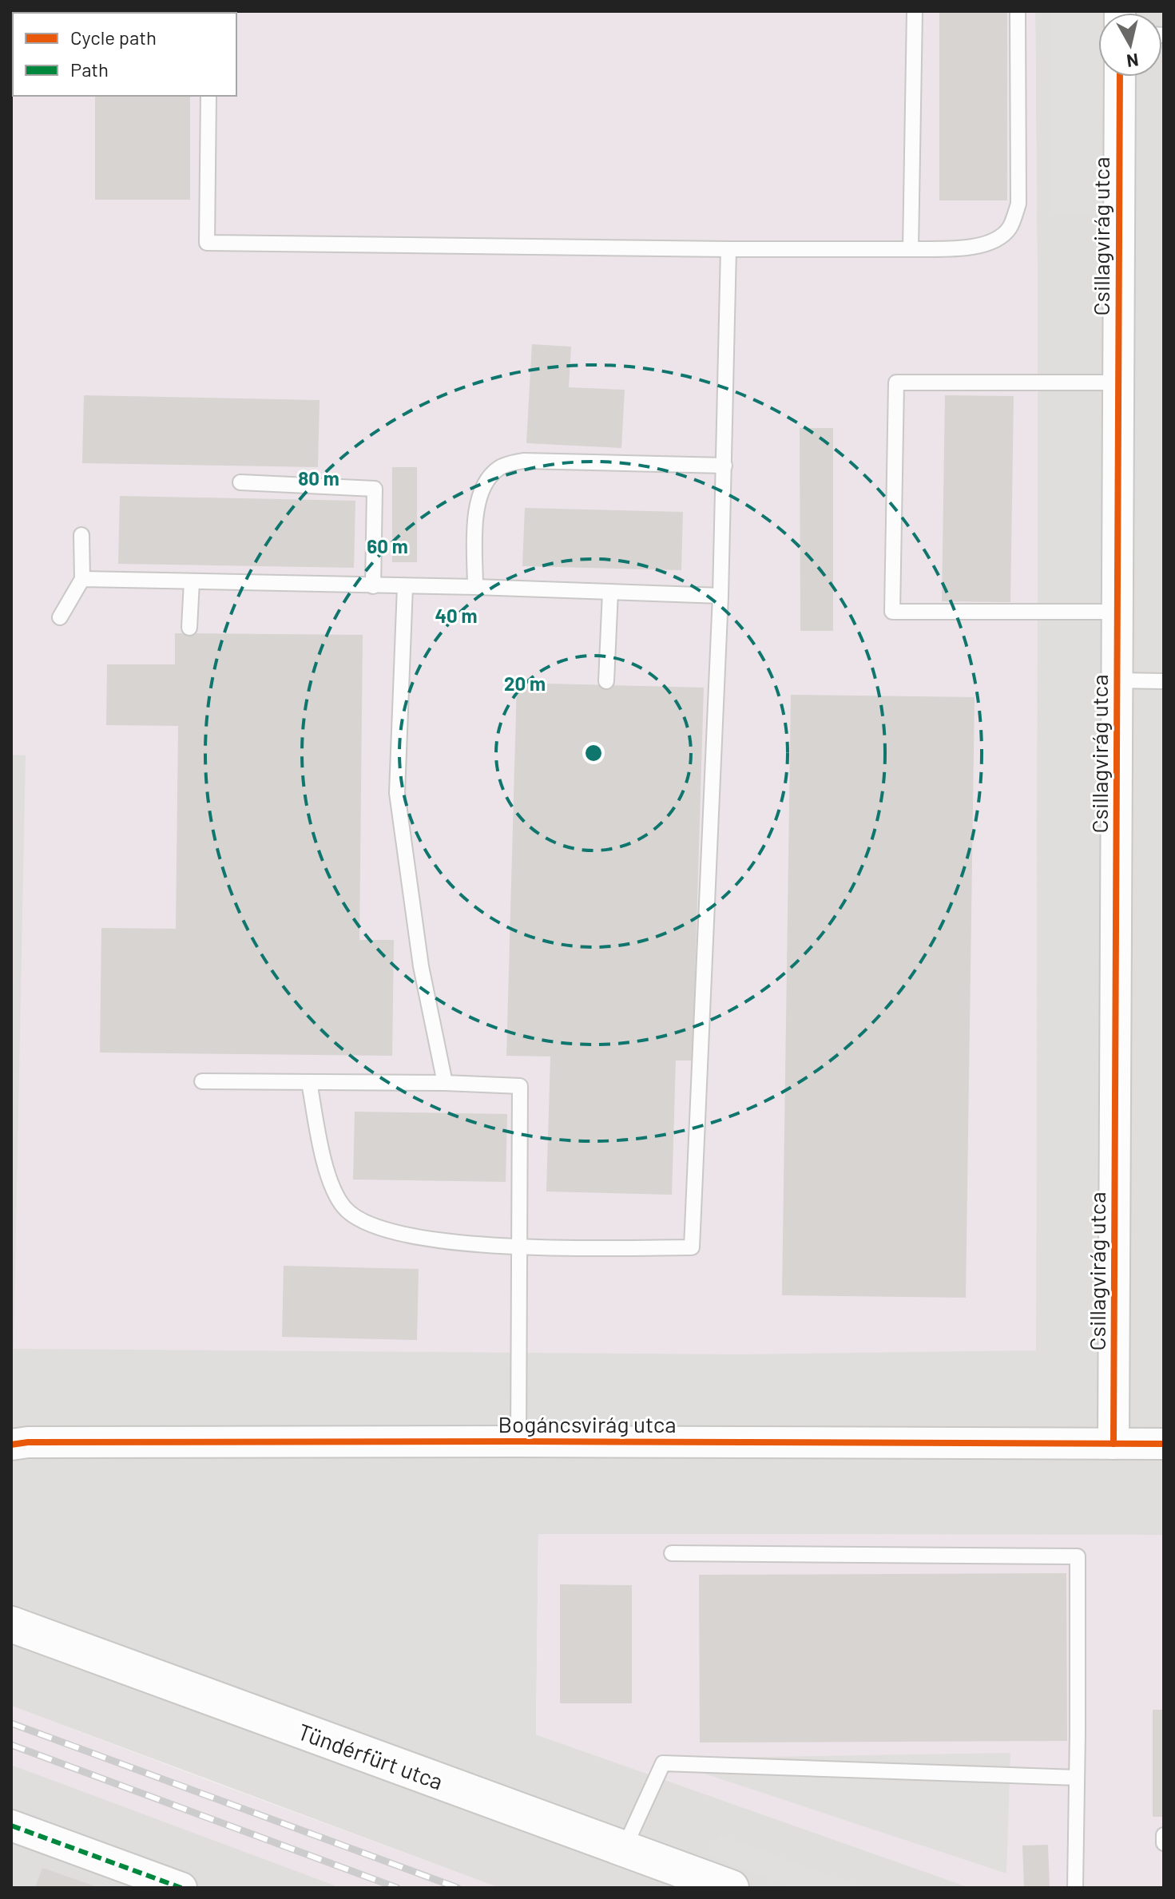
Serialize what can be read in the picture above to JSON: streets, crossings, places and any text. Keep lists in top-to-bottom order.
{
  "streets": {
    "street": ["Csillagvirág utca", "Bogáncsvirág utca", "Tündérfürt utca"]
  },
  "crossings": [
    ["Csillagvirág utca", "Bogáncsvirág utca"]
  ],
  "legend": ["Cycle path", "Path"],
  "north": "bottom",
  "rings": [
    "80 m",
    "60 m",
    "40 m",
    "20 m"
  ]
}
